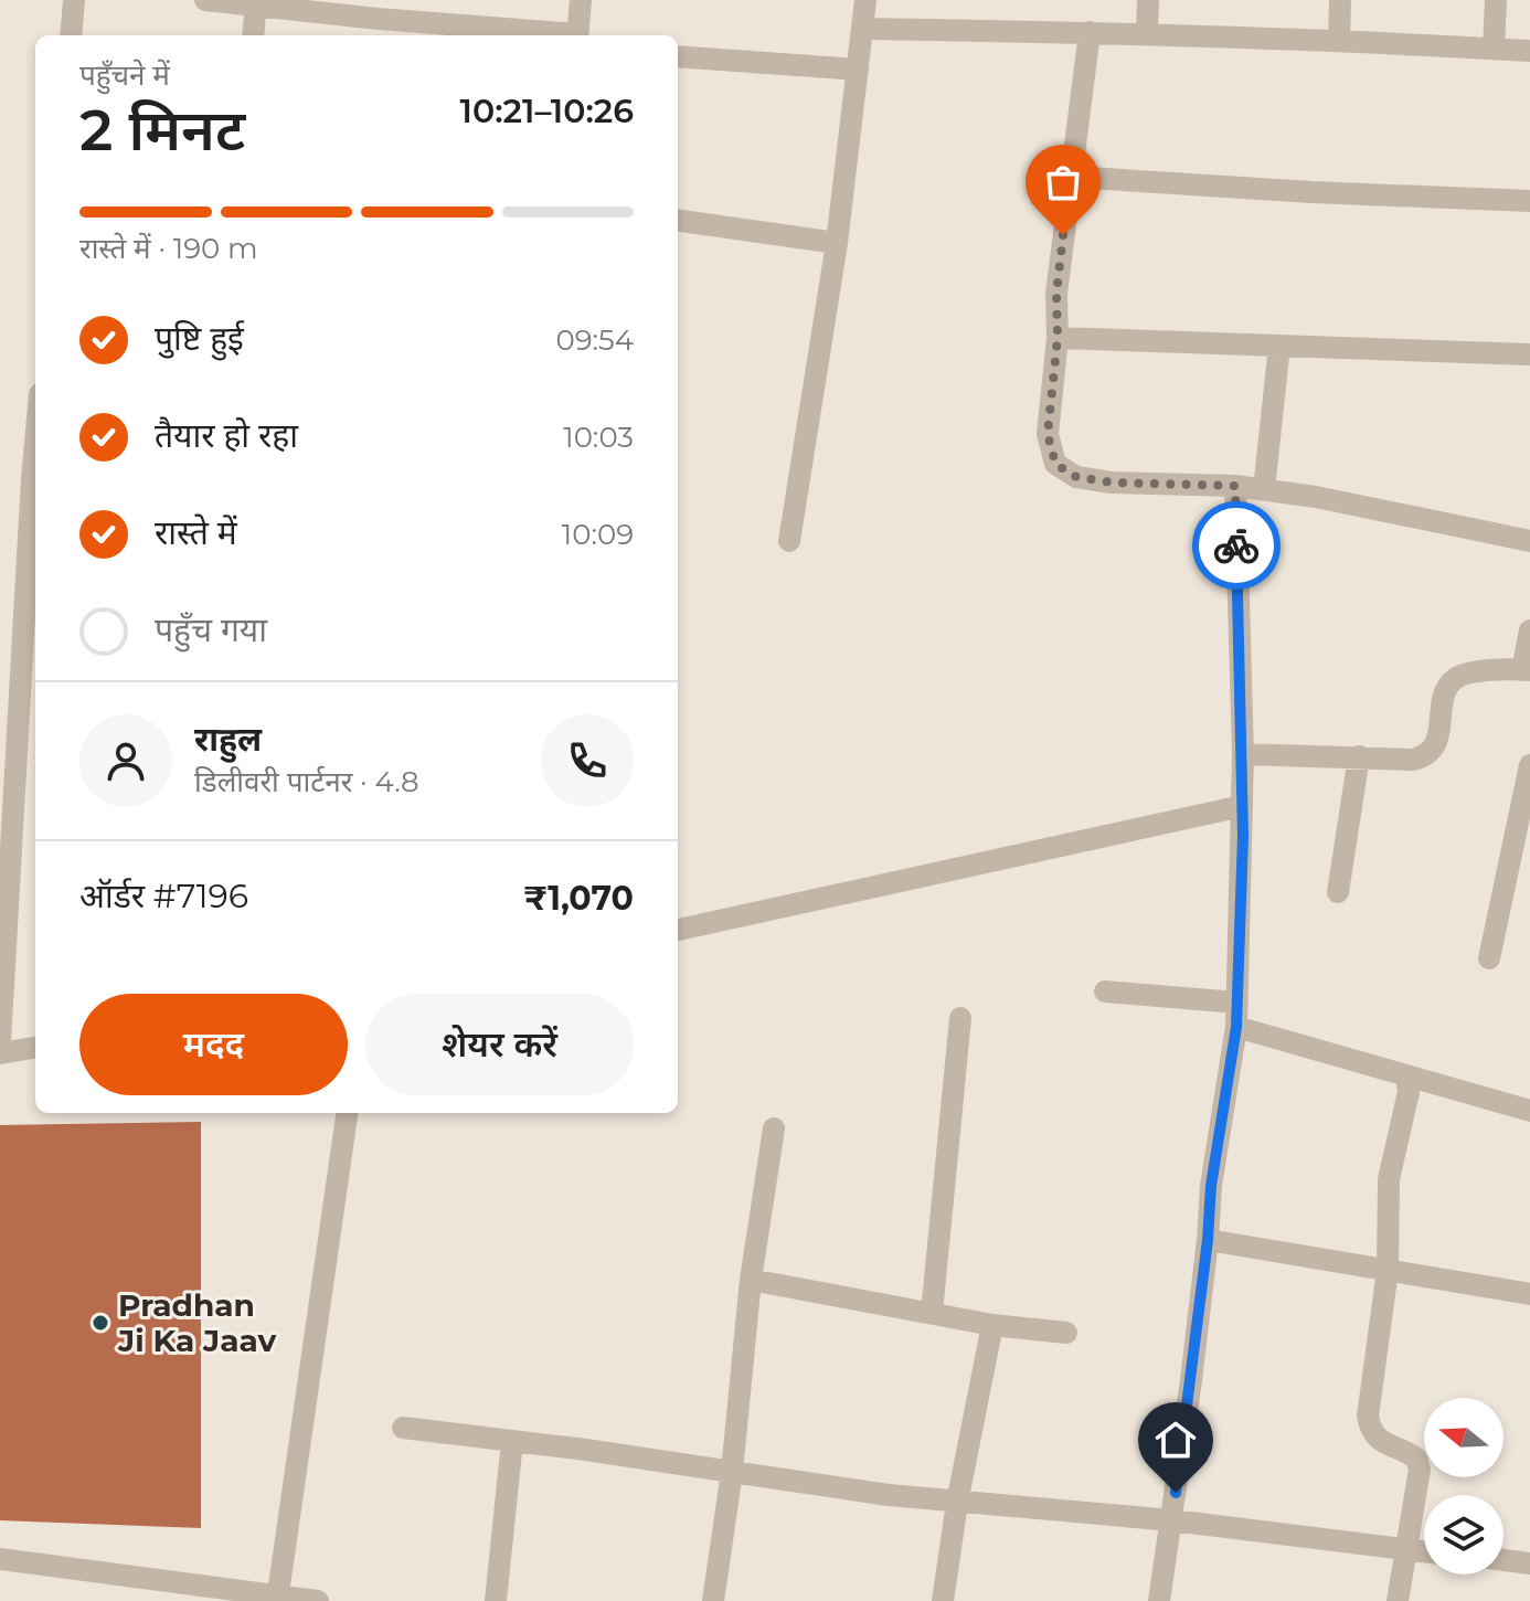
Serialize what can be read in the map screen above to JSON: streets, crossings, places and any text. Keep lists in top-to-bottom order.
{
  "places": ["Pradhan Ji Ka Jaav"],
  "north": "left",
  "page": {
    "heading": ["2 मिनट", "पहुँचने में", "10:21–10:26"],
    "panel": [
      "राहुल",
      "डिलीवरी पार्टनर · 4.8",
      "ऑर्डर #7196",
      "₹1,070"
    ],
    "bar": "रास्ते में · 190 m",
    "list": [
      ["पुष्टि हुई", "09:54"],
      ["तैयार हो रहा", "10:03"],
      ["रास्ते में", "10:09"],
      "पहुँच गया"
    ],
    "buttons": ["मदद", "शेयर करें"]
  }
}
